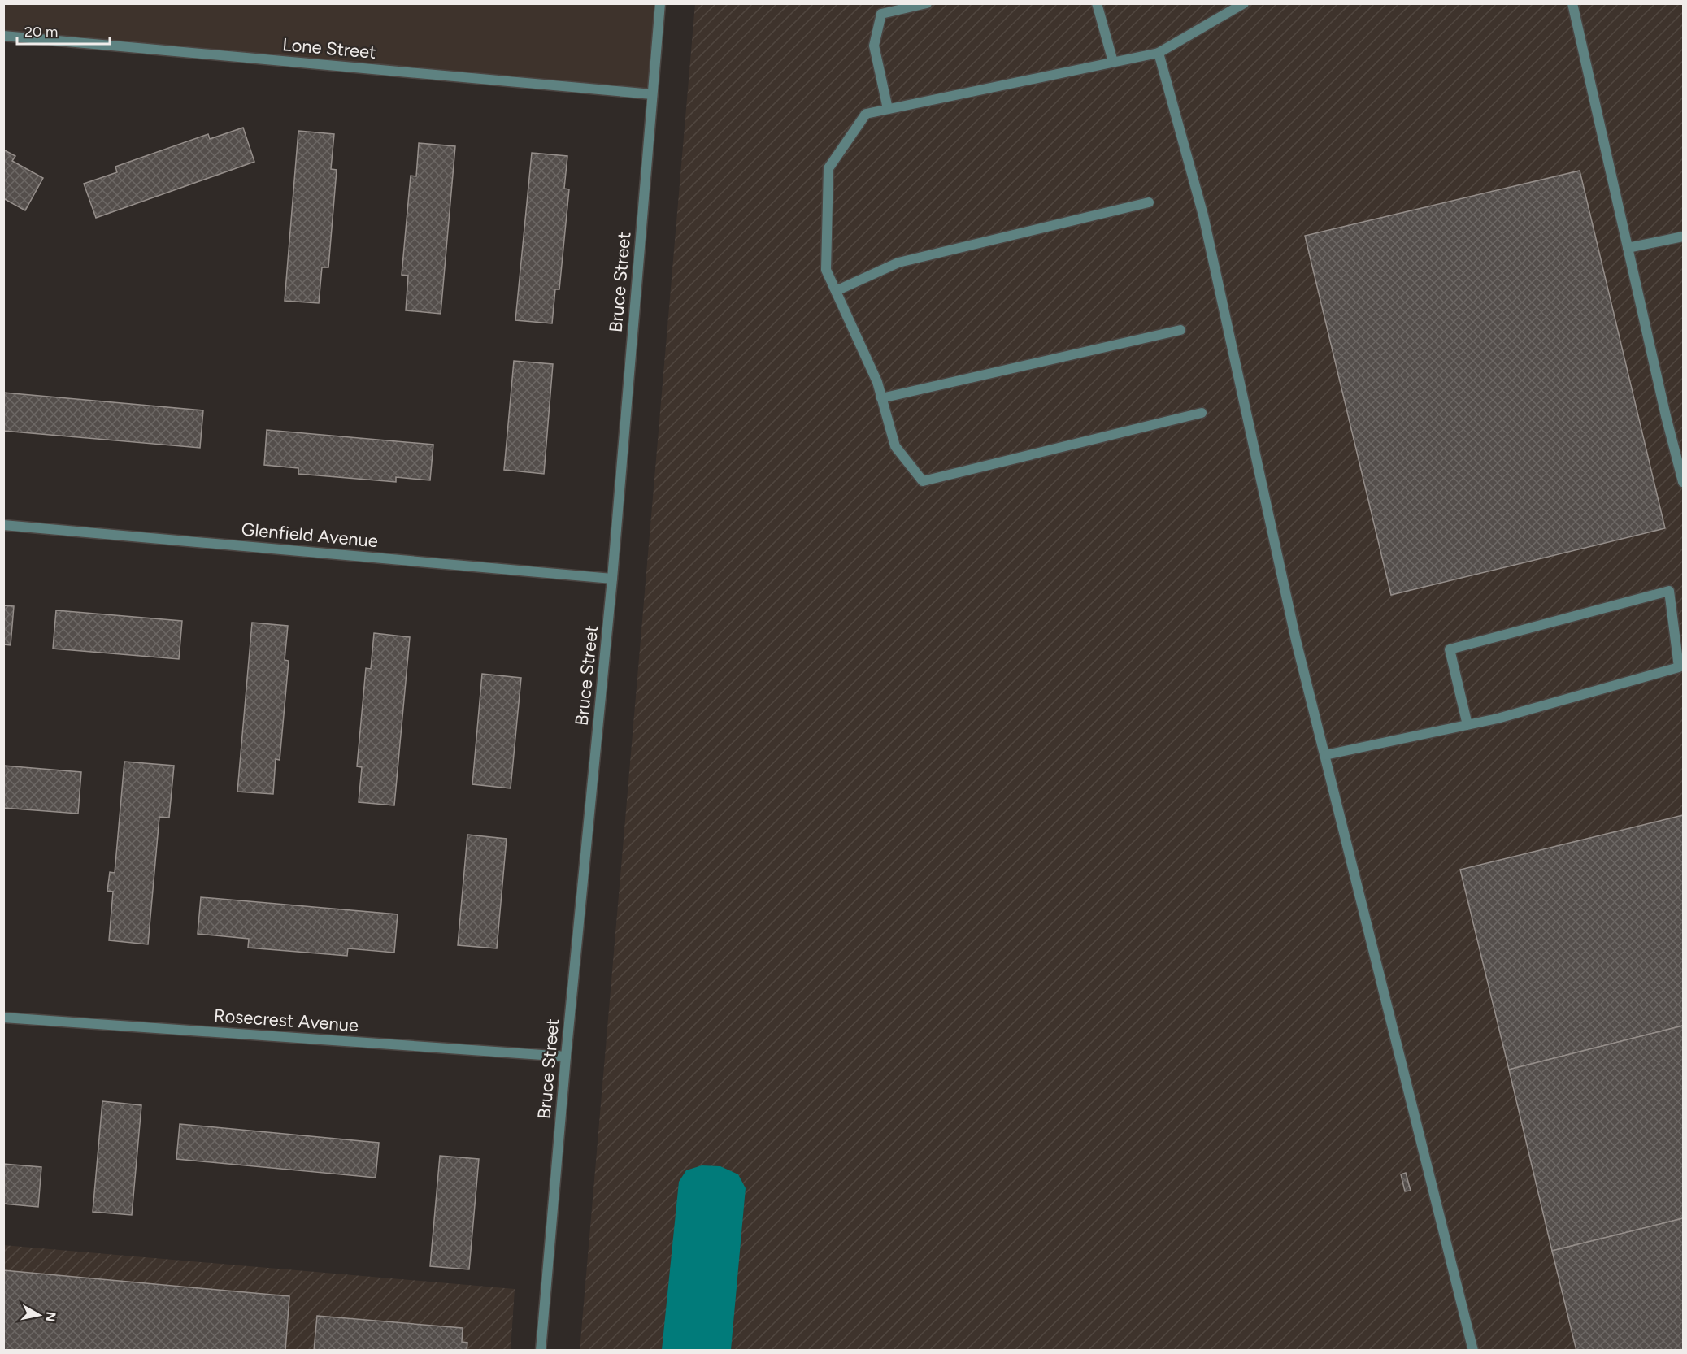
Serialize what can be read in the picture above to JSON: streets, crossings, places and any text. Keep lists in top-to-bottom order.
{
  "streets": {
    "street": [
      "Lone Street",
      "Bruce Street",
      "Glenfield Avenue",
      "Rosecrest Avenue"
    ]
  },
  "crossings": [
    ["Lone Street", "Bruce Street"],
    ["Bruce Street", "Glenfield Avenue"],
    ["Bruce Street", "Rosecrest Avenue"]
  ],
  "scale_bar": "20 m",
  "north": "right"
}
